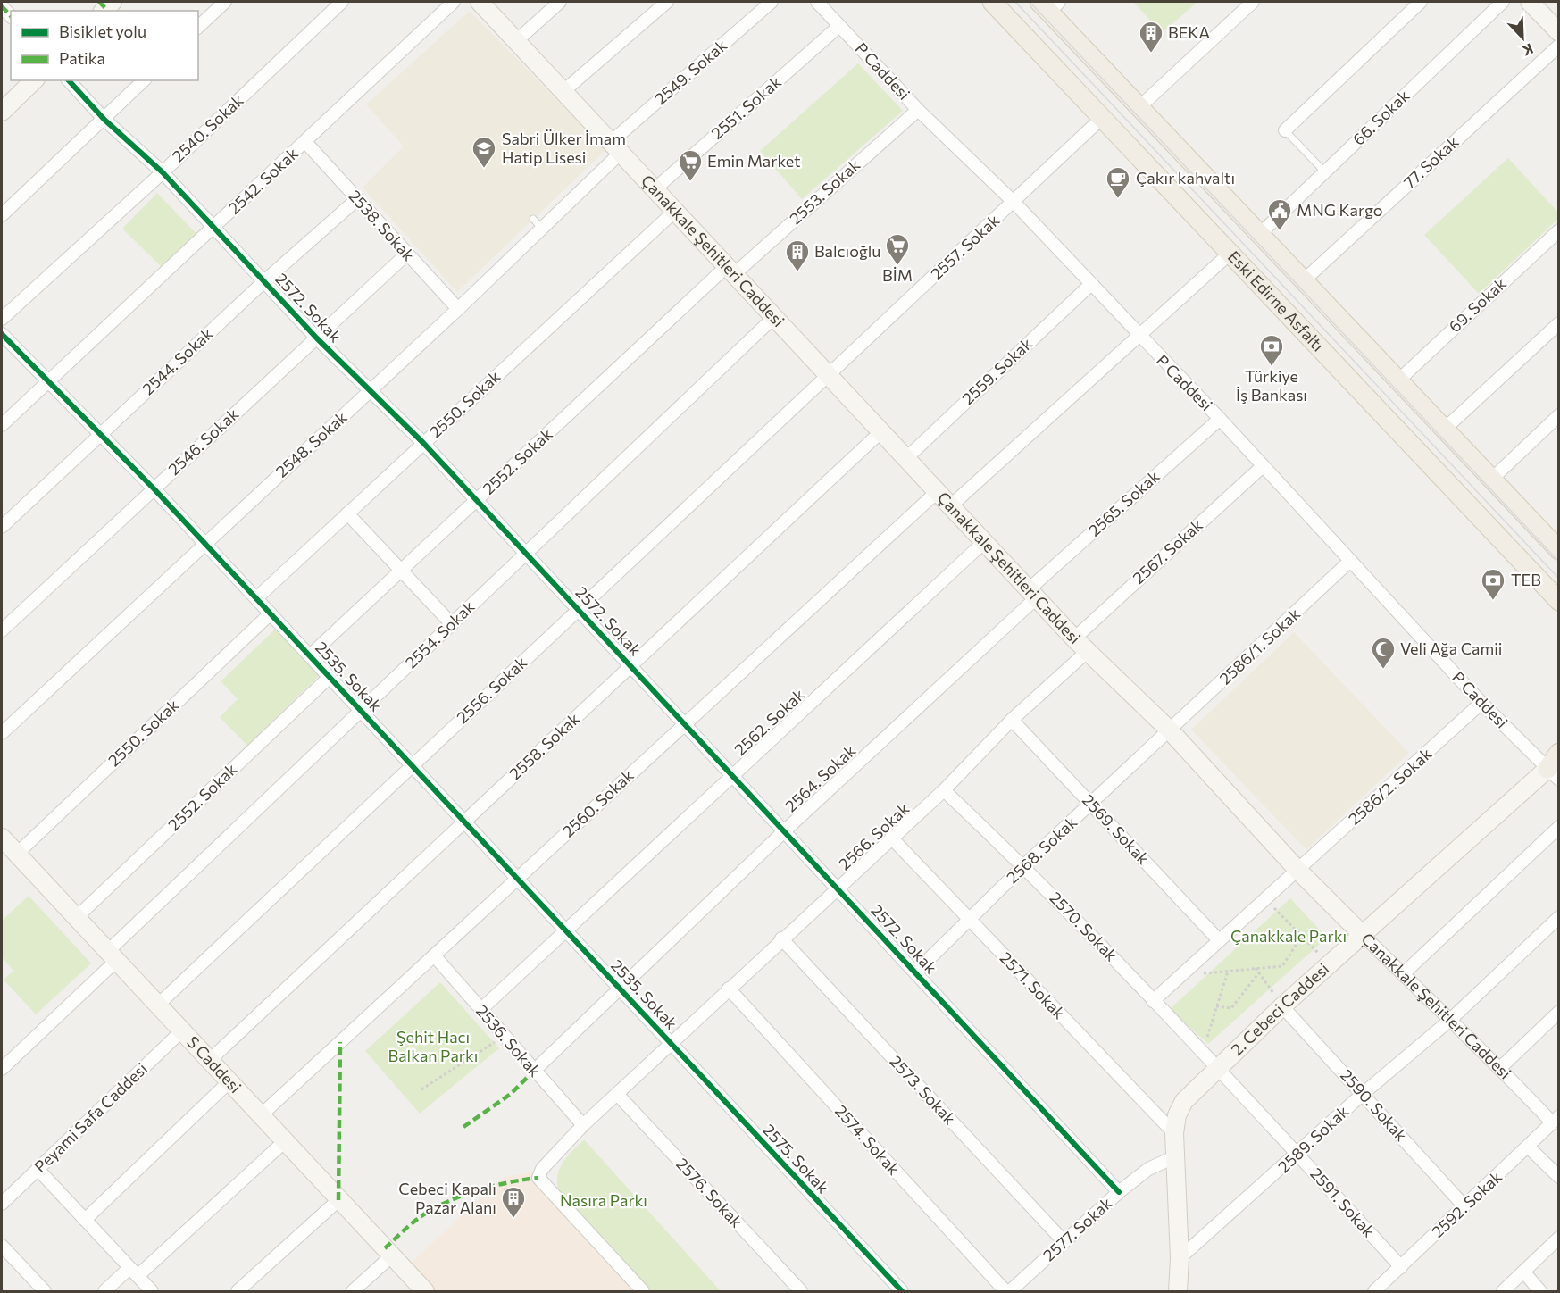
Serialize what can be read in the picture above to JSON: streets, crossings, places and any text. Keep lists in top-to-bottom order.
{
  "streets": {
    "main road": [
      "Çanakkale Şehitleri Caddesi",
      "Eski Edirne Asfaltı",
      "2. Cebeci Caddesi",
      "S Caddesi"
    ],
    "street": [
      "P Caddesi",
      "2549. Sokak",
      "2551. Sokak",
      "66. Sokak",
      "2540. Sokak",
      "77. Sokak",
      "2542. Sokak",
      "2553. Sokak",
      "2538. Sokak",
      "2557. Sokak",
      "69. Sokak",
      "2572. Sokak",
      "2544. Sokak",
      "2559. Sokak",
      "2550. Sokak",
      "2546. Sokak",
      "2548. Sokak",
      "2552. Sokak",
      "2565. Sokak",
      "2567. Sokak",
      "2554. Sokak",
      "2586/1. Sokak",
      "2535. Sokak",
      "2556. Sokak",
      "2562. Sokak",
      "2558. Sokak",
      "2564. Sokak",
      "2586/2. Sokak",
      "2560. Sokak",
      "2569. Sokak",
      "2566. Sokak",
      "2568. Sokak",
      "2570. Sokak",
      "2571. Sokak",
      "2536. Sokak",
      "2573. Sokak",
      "2590. Sokak",
      "Peyami Safa Caddesi",
      "2589. Sokak",
      "2574. Sokak",
      "2575. Sokak",
      "2576. Sokak",
      "2591. Sokak",
      "2592. Sokak",
      "2577. Sokak"
    ]
  },
  "crossings": [
    ["P Caddesi", "2551. Sokak"],
    ["P Caddesi", "2553. Sokak"],
    ["P Caddesi", "2557. Sokak"],
    ["P Caddesi", "2559. Sokak"],
    ["P Caddesi", "2565. Sokak"],
    ["P Caddesi", "2567. Sokak"],
    ["P Caddesi", "2586/1. Sokak"],
    ["P Caddesi", "2586/2. Sokak"],
    ["P Caddesi", "2. Cebeci Caddesi"],
    ["2549. Sokak", "Çanakkale Şehitleri Caddesi"],
    ["2549. Sokak", "2548. Sokak"],
    ["2551. Sokak", "Çanakkale Şehitleri Caddesi"],
    ["2540. Sokak", "2572. Sokak"],
    ["2542. Sokak", "2538. Sokak"],
    ["2542. Sokak", "2572. Sokak"],
    ["2542. Sokak", "2535. Sokak"],
    ["2553. Sokak", "Çanakkale Şehitleri Caddesi"],
    ["2553. Sokak", "2552. Sokak"],
    ["2538. Sokak", "2544. Sokak"],
    ["2538. Sokak", "2546. Sokak"],
    ["2538. Sokak", "2548. Sokak"],
    ["2557. Sokak", "Çanakkale Şehitleri Caddesi"],
    ["2557. Sokak", "Eski Edirne Asfaltı"],
    ["2557. Sokak", "2556. Sokak"],
    ["Çanakkale Şehitleri Caddesi", "2559. Sokak"],
    ["Çanakkale Şehitleri Caddesi", "2550. Sokak"],
    ["Çanakkale Şehitleri Caddesi", "2548. Sokak"],
    ["Çanakkale Şehitleri Caddesi", "2552. Sokak"],
    ["Çanakkale Şehitleri Caddesi", "2565. Sokak"],
    ["Çanakkale Şehitleri Caddesi", "2567. Sokak"],
    ["Çanakkale Şehitleri Caddesi", "2554. Sokak"],
    ["Çanakkale Şehitleri Caddesi", "2586/1. Sokak"],
    ["Çanakkale Şehitleri Caddesi", "2556. Sokak"],
    ["Çanakkale Şehitleri Caddesi", "2562. Sokak"],
    ["Çanakkale Şehitleri Caddesi", "2558. Sokak"],
    ["Çanakkale Şehitleri Caddesi", "2564. Sokak"],
    ["Çanakkale Şehitleri Caddesi", "2586/2. Sokak"],
    ["Çanakkale Şehitleri Caddesi", "2560. Sokak"],
    ["Çanakkale Şehitleri Caddesi", "2566. Sokak"],
    ["Çanakkale Şehitleri Caddesi", "2568. Sokak"],
    ["Çanakkale Şehitleri Caddesi", "2. Cebeci Caddesi"],
    ["Çanakkale Şehitleri Caddesi", "2589. Sokak"],
    ["Çanakkale Şehitleri Caddesi", "2592. Sokak"],
    ["2572. Sokak", "2544. Sokak"],
    ["2572. Sokak", "2550. Sokak"],
    ["2572. Sokak", "2546. Sokak"],
    ["2572. Sokak", "2548. Sokak"],
    ["2572. Sokak", "2552. Sokak"],
    ["2572. Sokak", "2554. Sokak"],
    ["2572. Sokak", "2556. Sokak"],
    ["2572. Sokak", "2562. Sokak"],
    ["2572. Sokak", "2558. Sokak"],
    ["2572. Sokak", "2564. Sokak"],
    ["2572. Sokak", "2560. Sokak"],
    ["2572. Sokak", "2566. Sokak"],
    ["2572. Sokak", "2568. Sokak"],
    ["2572. Sokak", "2577. Sokak"],
    ["2544. Sokak", "2535. Sokak"],
    ["2550. Sokak", "2535. Sokak"],
    ["2550. Sokak", "S Caddesi"],
    ["2546. Sokak", "2535. Sokak"],
    ["2548. Sokak", "2535. Sokak"],
    ["2552. Sokak", "2535. Sokak"],
    ["2552. Sokak", "S Caddesi"],
    ["2565. Sokak", "2564. Sokak"],
    ["2554. Sokak", "2535. Sokak"],
    ["2554. Sokak", "S Caddesi"],
    ["2586/1. Sokak", "2568. Sokak"],
    ["2535. Sokak", "2556. Sokak"],
    ["2535. Sokak", "2562. Sokak"],
    ["2535. Sokak", "2558. Sokak"],
    ["2535. Sokak", "2564. Sokak"],
    ["2535. Sokak", "2560. Sokak"],
    ["2535. Sokak", "2566. Sokak"],
    ["2535. Sokak", "2575. Sokak"],
    ["2556. Sokak", "S Caddesi"],
    ["2562. Sokak", "2536. Sokak"],
    ["2558. Sokak", "S Caddesi"],
    ["2564. Sokak", "2536. Sokak"],
    ["2586/2. Sokak", "2569. Sokak"],
    ["2586/2. Sokak", "2570. Sokak"],
    ["2560. Sokak", "2536. Sokak"],
    ["2560. Sokak", "S Caddesi"],
    ["2569. Sokak", "2566. Sokak"],
    ["2569. Sokak", "2568. Sokak"],
    ["2566. Sokak", "2570. Sokak"],
    ["2566. Sokak", "2571. Sokak"],
    ["2566. Sokak", "2536. Sokak"],
    ["2566. Sokak", "2573. Sokak"],
    ["2566. Sokak", "2574. Sokak"],
    ["2566. Sokak", "2575. Sokak"],
    ["2566. Sokak", "2576. Sokak"],
    ["2568. Sokak", "2570. Sokak"],
    ["2568. Sokak", "2571. Sokak"],
    ["2570. Sokak", "2. Cebeci Caddesi"],
    ["2570. Sokak", "2591. Sokak"],
    ["2571. Sokak", "2. Cebeci Caddesi"],
    ["2. Cebeci Caddesi", "2590. Sokak"],
    ["2. Cebeci Caddesi", "2589. Sokak"],
    ["2. Cebeci Caddesi", "2591. Sokak"],
    ["2. Cebeci Caddesi", "2577. Sokak"],
    ["S Caddesi", "Peyami Safa Caddesi"],
    ["2573. Sokak", "2577. Sokak"],
    ["2590. Sokak", "2589. Sokak"],
    ["2590. Sokak", "2592. Sokak"],
    ["2589. Sokak", "2591. Sokak"],
    ["2591. Sokak", "2592. Sokak"]
  ],
  "parks": ["Çanakkale Parkı", "Şehit Hacı Balkan Parkı", "Nasıra Parkı"],
  "places": {
    "building": ["BEKA", "Balcıoğlu", "Cebeci Kapalı Pazar Alanı"],
    "school or university": ["Sabri Ülker İmam Hatip Lisesi"],
    "supermarket": ["Emin Market", "BİM"],
    "cafe": ["Çakır kahvaltı"],
    "public building": ["MNG Kargo"],
    "bank": ["Türkiye İş Bankası", "TEB"],
    "mosque": ["Veli Ağa Camii"]
  },
  "legend": ["Bisiklet yolu", "Patika"],
  "north": "bottom right"
}
